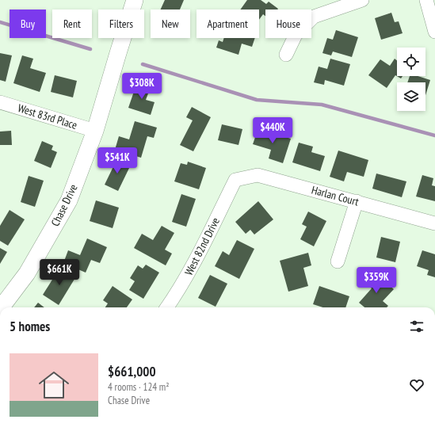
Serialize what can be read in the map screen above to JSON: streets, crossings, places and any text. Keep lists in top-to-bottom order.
{
  "streets": {
    "street": [
      "West 83rd Place",
      "Harlan Court",
      "Chase Drive",
      "West 82nd Drive"
    ]
  },
  "crossings": [
    ["West 83rd Place", "Chase Drive"],
    ["Harlan Court", "West 82nd Drive"]
  ],
  "page": {
    "chip": [
      "Buy",
      "Rent",
      "Filters",
      "New",
      "Apartment",
      "House"
    ],
    "price": [
      "$308K",
      "$440K",
      "$541K",
      "$661K",
      "$359K"
    ],
    "heading": "5 homes",
    "list": [
      {
        "name": "$661,000",
        "note": "4 rooms · 124 m² · Chase Drive"
      }
    ]
  }
}
